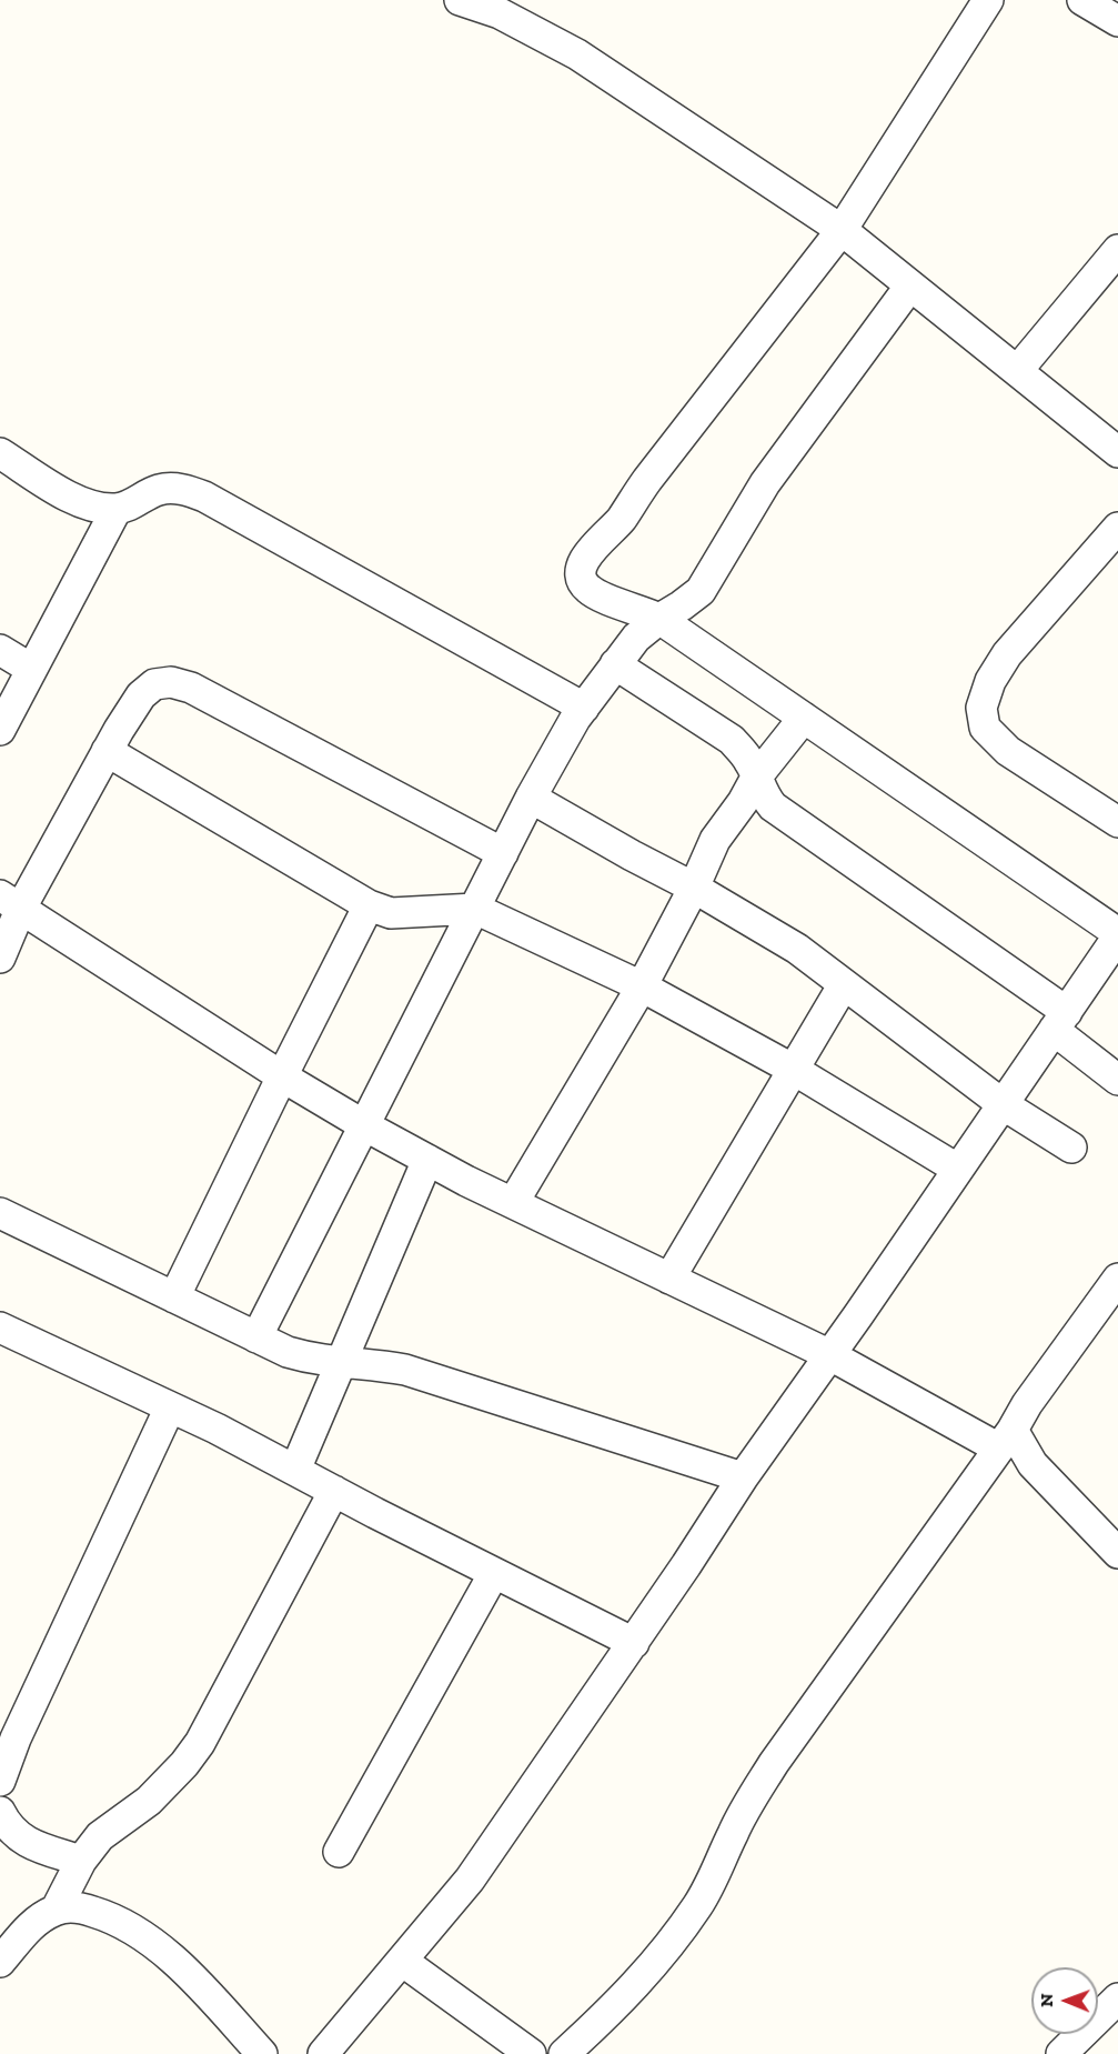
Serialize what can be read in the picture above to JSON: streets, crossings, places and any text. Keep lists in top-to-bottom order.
{
  "north": "left"
}
